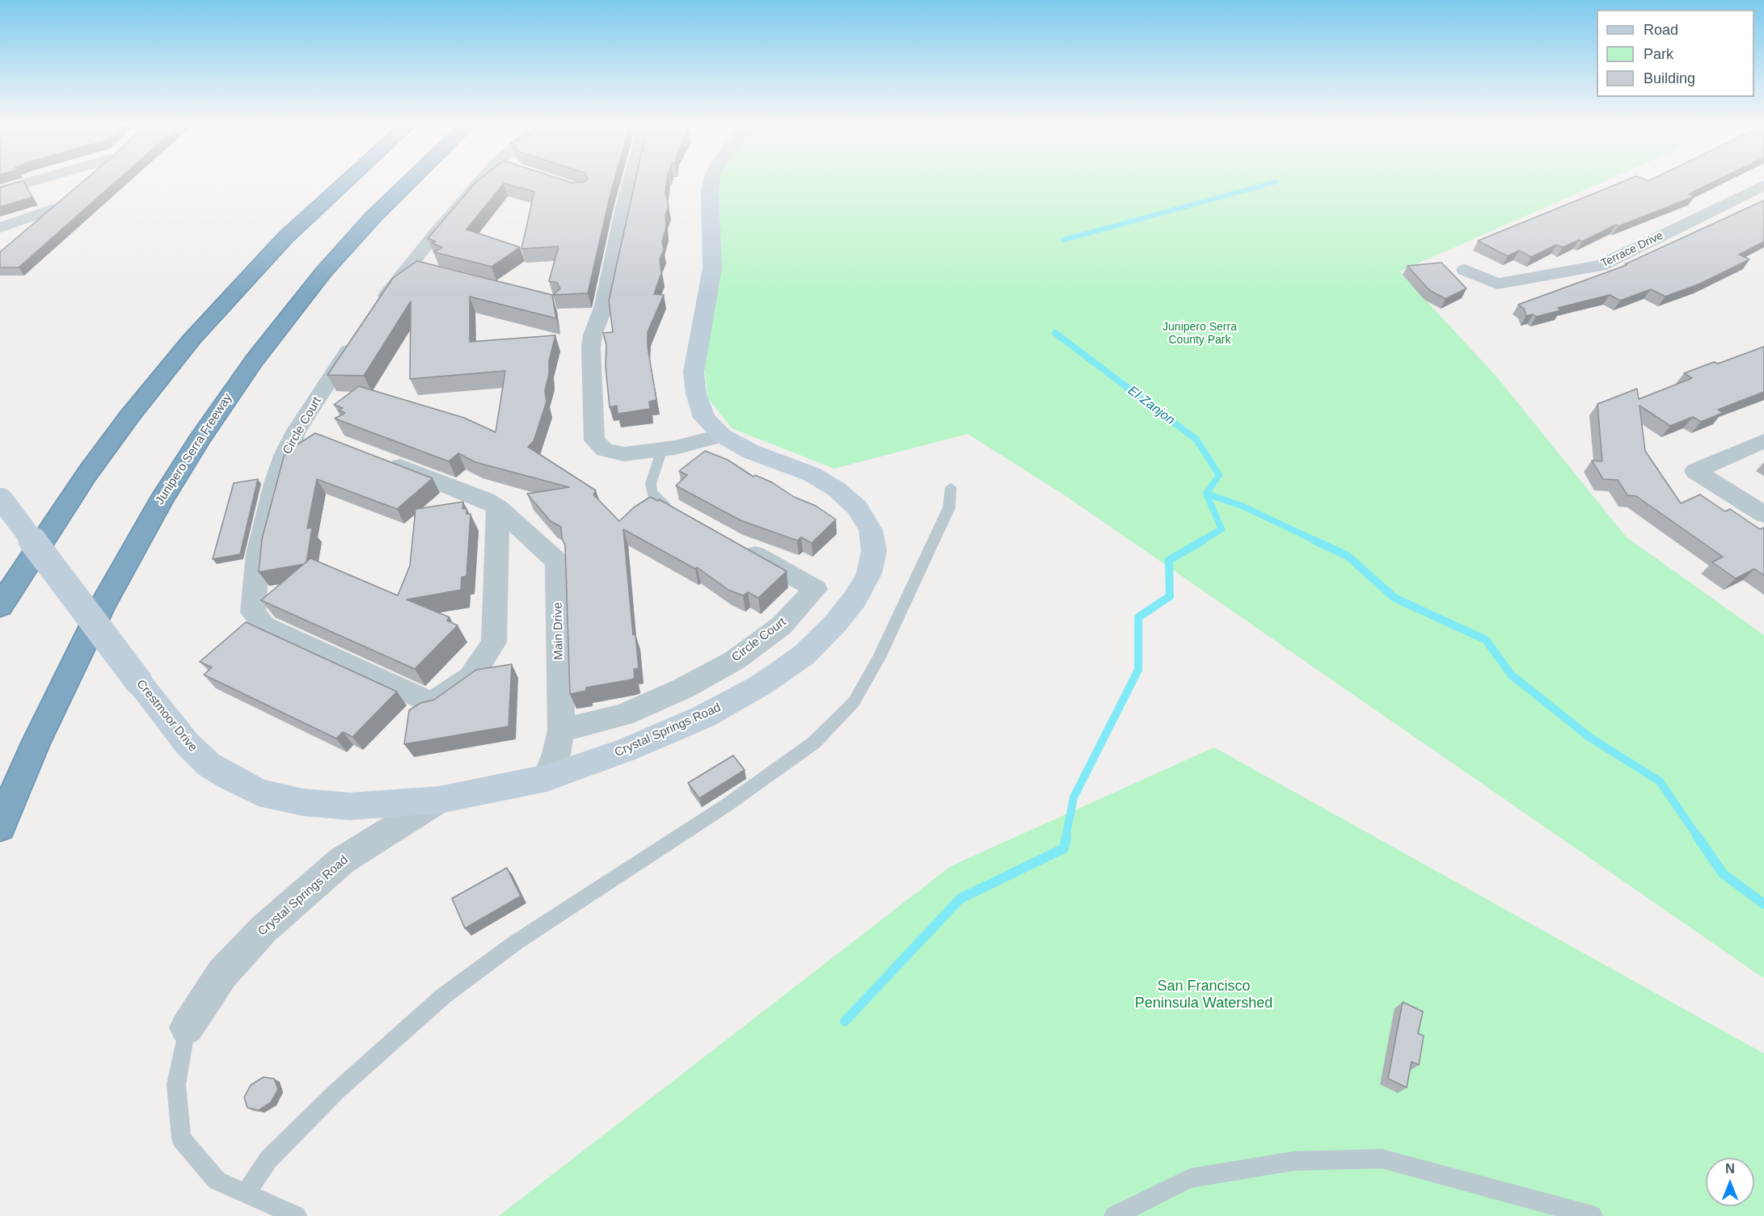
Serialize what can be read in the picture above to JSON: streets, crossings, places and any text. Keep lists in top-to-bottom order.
{
  "streets": {
    "highway": ["Junipero Serra Freeway"],
    "street": [
      "Terrace Drive",
      "Circle Court",
      "Main Drive",
      "Crestmoor Drive",
      "Crystal Springs Road"
    ]
  },
  "crossings": [
    ["Circle Court", "Main Drive"],
    ["Main Drive", "Crystal Springs Road"],
    ["Crestmoor Drive", "Crystal Springs Road"]
  ],
  "water": ["El Zanjon"],
  "parks": ["Junipero Serra County Park", "San Francisco Peninsula Watershed"],
  "legend": ["Road", "Park", "Building"],
  "north": "top"
}
